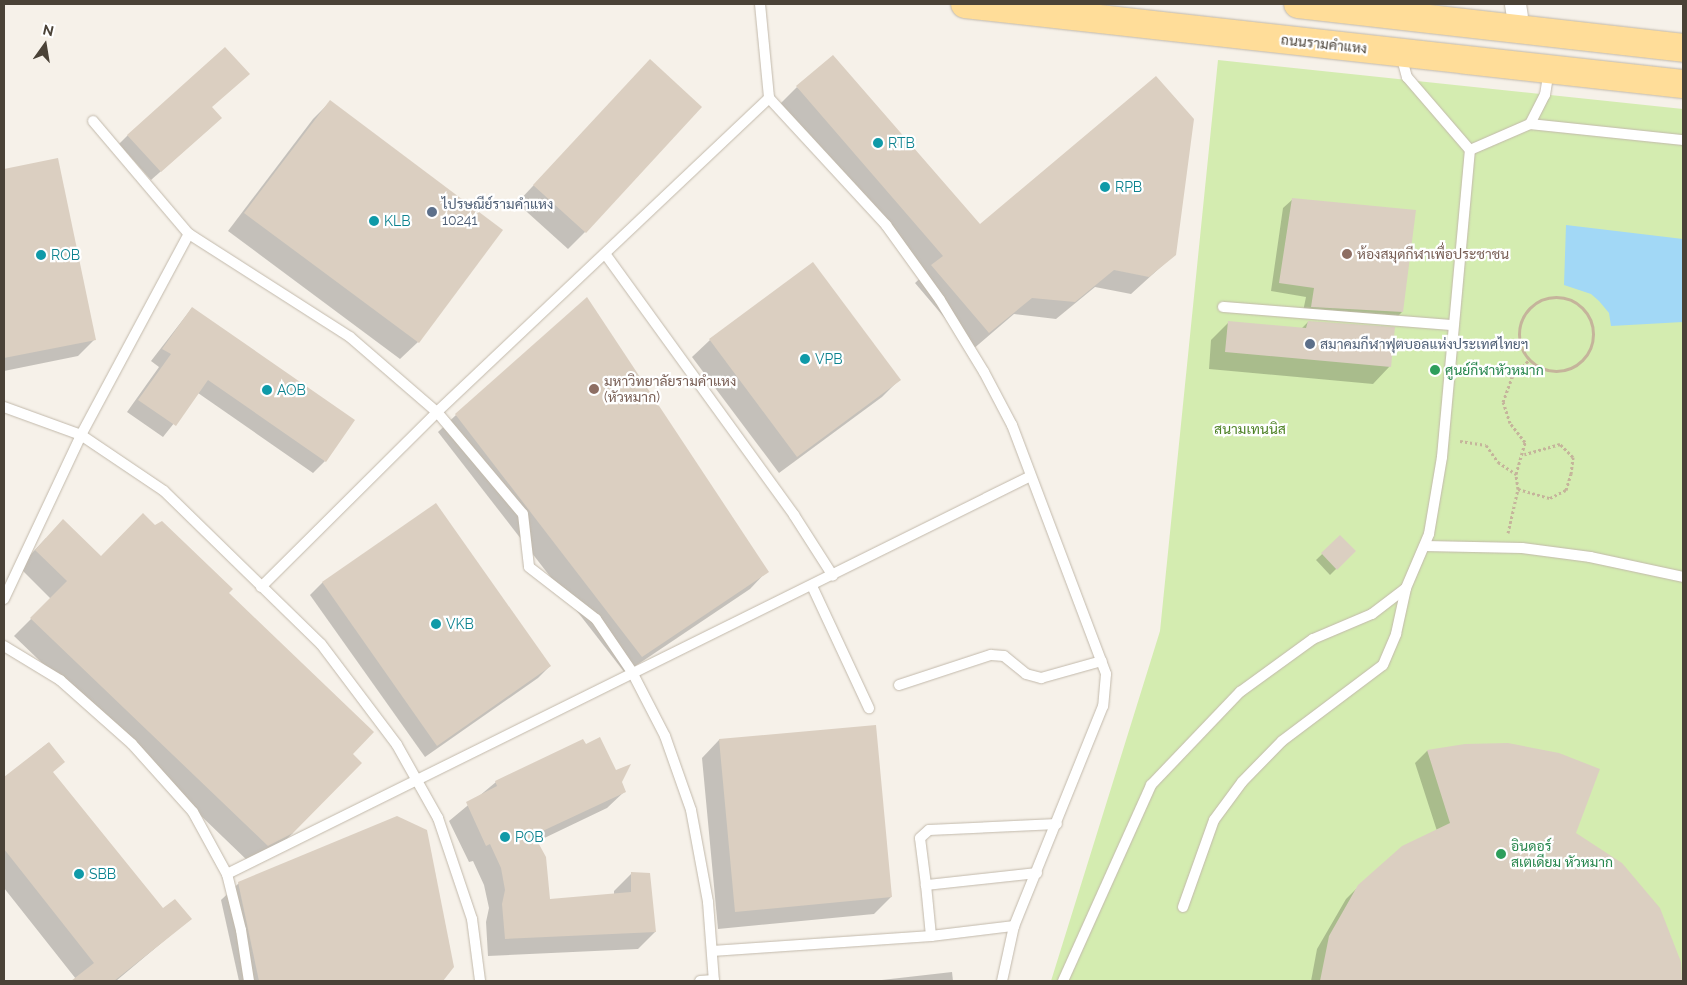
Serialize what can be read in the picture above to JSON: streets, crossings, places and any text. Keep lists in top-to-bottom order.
{
  "streets": {
    "main road": ["ถนนรามคำแหง"]
  },
  "parks": ["สนามเทนนิส"],
  "places": [
    "RTB",
    "RPB",
    "ไปรษณีย์รามคำแหง 10241",
    "KLB",
    "ห้องสมุดกีฬาเพื่อประชาชน",
    "ROB",
    "สมาคมกีฬาฟุตบอลแห่งประเทศไทยฯ",
    "VPB",
    "ศูนย์กีฬาหัวหมาก",
    "มหาวิทยาลัยรามคำแหง (หัวหมาก)",
    "AOB",
    "VKB",
    "POB",
    "อินดอร์ สเตเดียม หัวหมาก",
    "SBB"
  ],
  "north": "top"
}
